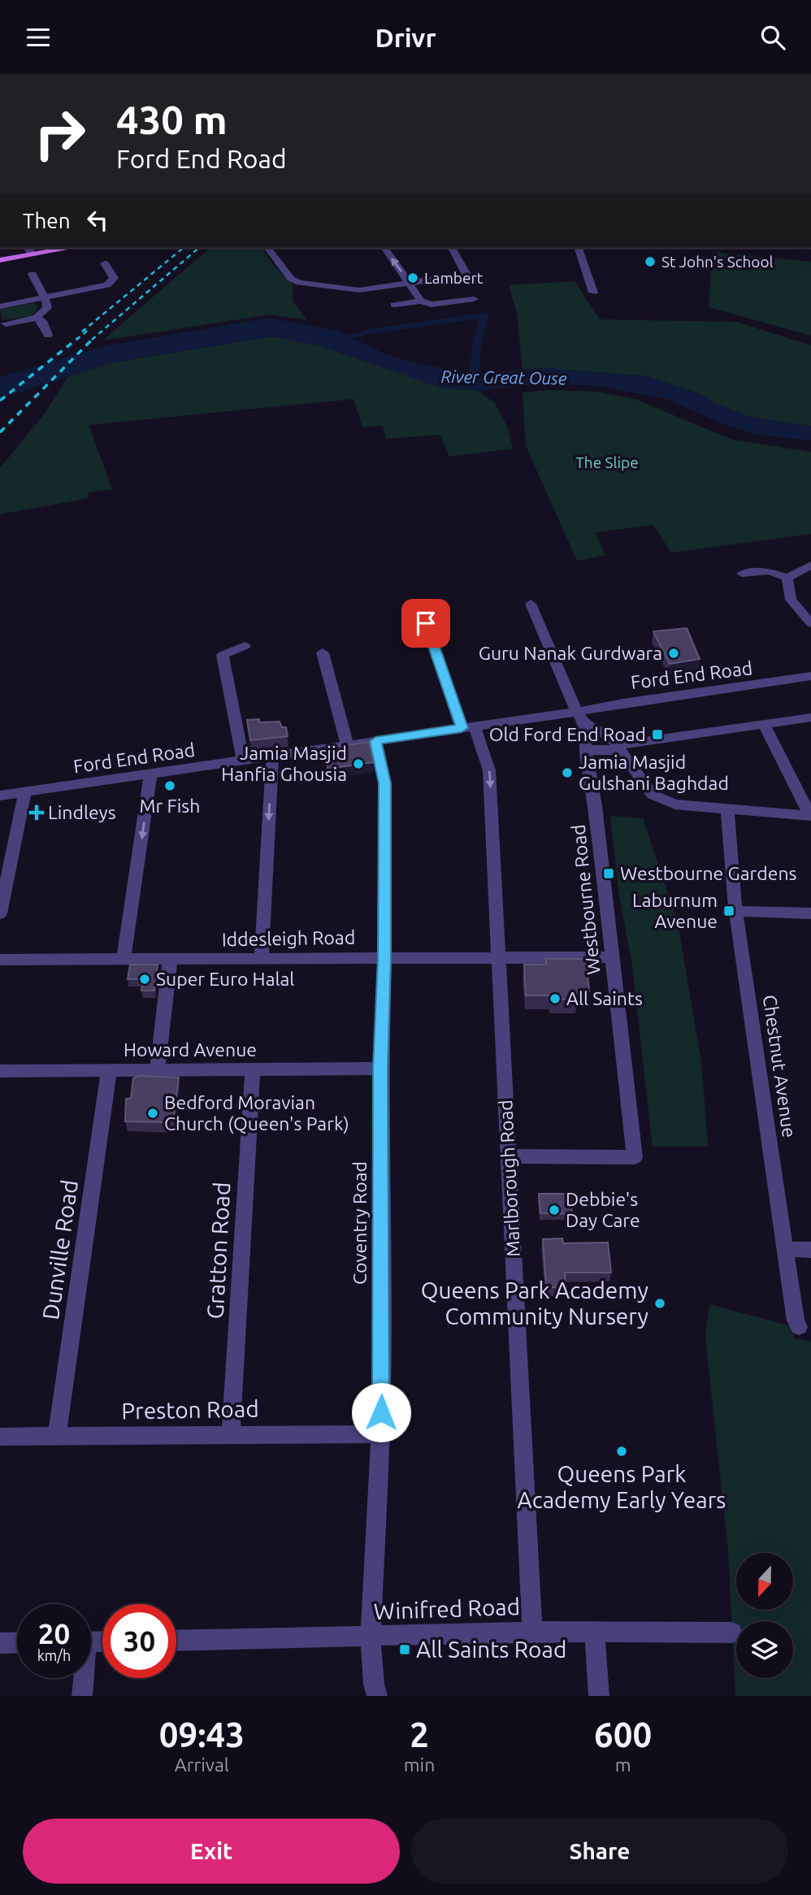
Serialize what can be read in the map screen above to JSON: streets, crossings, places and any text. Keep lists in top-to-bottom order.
{
  "streets": {
    "street": [
      "Ford End Road",
      "Westbourne Road",
      "Iddesleigh Road",
      "Howard Avenue",
      "Chestnut Avenue",
      "Marlborough Road",
      "Coventry Road",
      "Dunville Road",
      "Gratton Road",
      "Preston Road",
      "Winifred Road"
    ]
  },
  "crossings": [
    ["Ford End Road", "Marlborough Road"],
    ["Ford End Road", "Coventry Road"],
    ["Westbourne Road", "Iddesleigh Road"],
    ["Westbourne Road", "Marlborough Road"],
    ["Iddesleigh Road", "Marlborough Road"],
    ["Iddesleigh Road", "Coventry Road"],
    ["Howard Avenue", "Coventry Road"],
    ["Howard Avenue", "Dunville Road"],
    ["Howard Avenue", "Gratton Road"],
    ["Marlborough Road", "Winifred Road"],
    ["Coventry Road", "Preston Road"],
    ["Coventry Road", "Winifred Road"],
    ["Dunville Road", "Preston Road"],
    ["Gratton Road", "Preston Road"]
  ],
  "water": ["River Great Ouse"],
  "parks": ["The Slipe"],
  "places": {
    "other": [
      "St John's School",
      "Lambert",
      "Guru Nanak Gurdwara",
      "Jamia Masjid Hanfia Ghousia",
      "Jamia Masjid Gulshani Baghdad",
      "Mr Fish",
      "Super Euro Halal",
      "All Saints",
      "Bedford Moravian Church (Queen's Park)",
      "Debbie's Day Care",
      "Queens Park Academy Community Nursery",
      "Queens Park Academy Early Years"
    ],
    "transit": [
      "Old Ford End Road",
      "Westbourne Gardens",
      "Laburnum Avenue",
      "All Saints Road"
    ],
    "health": ["Lindleys"]
  },
  "north": "bottom",
  "page": {
    "header": "Drivr",
    "turn": ["430 m", "Ford End Road"],
    "then": "Then",
    "speed": "20 km/h",
    "limit": "30",
    "eta": [
      "09:43",
      "Arrival",
      "2",
      "min",
      "600",
      "m"
    ],
    "buttons": ["Exit", "Share"]
  }
}
